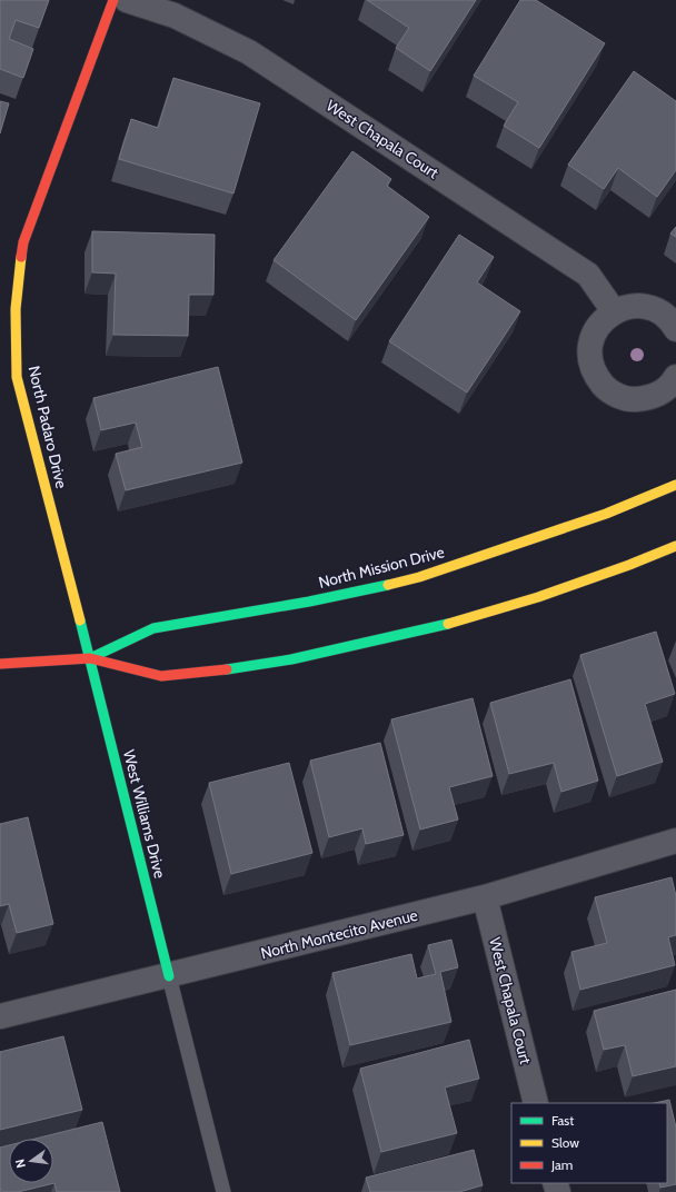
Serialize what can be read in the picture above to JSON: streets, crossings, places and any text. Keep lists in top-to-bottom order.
{
  "streets": {
    "street": [
      "West Chapala Court",
      "North Padaro Drive",
      "North Mission Drive",
      "West Williams Drive",
      "North Montecito Avenue"
    ]
  },
  "crossings": [
    ["West Chapala Court", "North Montecito Avenue"],
    ["North Padaro Drive", "North Mission Drive"],
    ["North Padaro Drive", "West Williams Drive"],
    ["North Mission Drive", "West Williams Drive"],
    ["West Williams Drive", "North Montecito Avenue"]
  ],
  "legend": ["Fast", "Slow", "Jam"],
  "north": "left"
}
